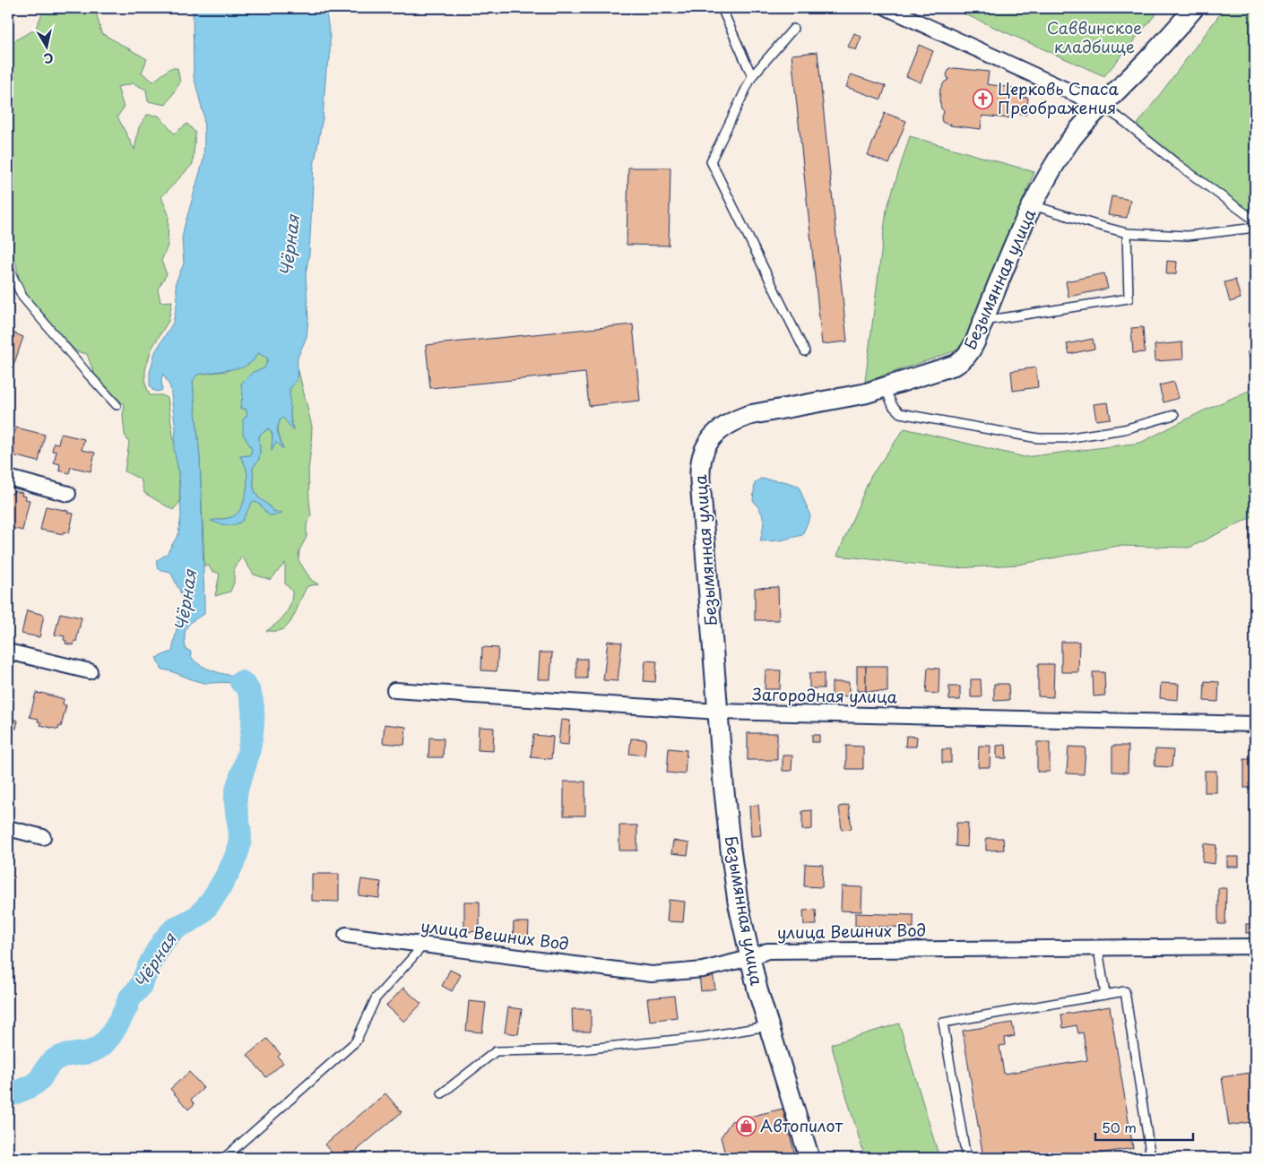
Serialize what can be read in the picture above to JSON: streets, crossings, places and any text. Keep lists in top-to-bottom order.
{
  "streets": {
    "street": ["Безымянная улица", "Загородная улица", "улица Вешних Вод"]
  },
  "crossings": [
    ["Безымянная улица", "Загородная улица"],
    ["Безымянная улица", "улица Вешних Вод"]
  ],
  "water": ["Чёрная"],
  "parks": ["Саввинское кладбище"],
  "places": {
    "church": ["Церковь Спаса Преображения"],
    "shop": ["Автопилот"]
  },
  "scale_bar": "50 m",
  "north": "bottom"
}
